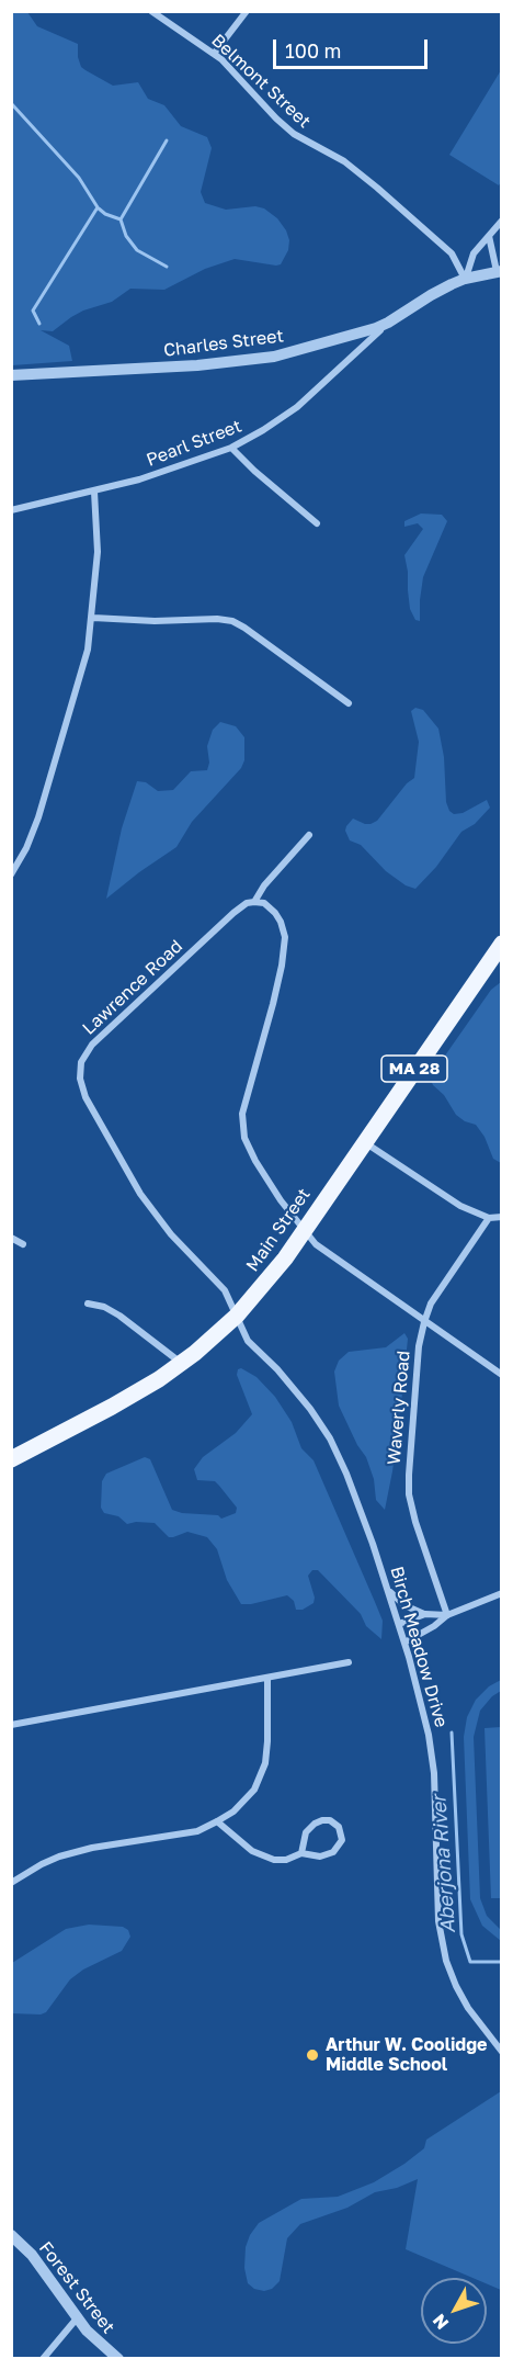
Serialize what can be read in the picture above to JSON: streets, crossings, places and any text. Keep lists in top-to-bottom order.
{
  "streets": {
    "main road": ["MA 28", "Main Street"],
    "street": [
      "Belmont Street",
      "Charles Street",
      "Pearl Street",
      "Lawrence Road",
      "Waverly Road",
      "Birch Meadow Drive",
      "Forest Street"
    ]
  },
  "crossings": [
    ["Belmont Street", "Charles Street"],
    ["Charles Street", "Pearl Street"],
    ["Lawrence Road", "Main Street"],
    ["Lawrence Road", "Birch Meadow Drive"],
    ["Main Street", "Birch Meadow Drive"]
  ],
  "water": ["Aberjona River"],
  "places": ["Arthur W. Coolidge Middle School"],
  "scale_bar": "100 m",
  "north": "bottom left"
}
